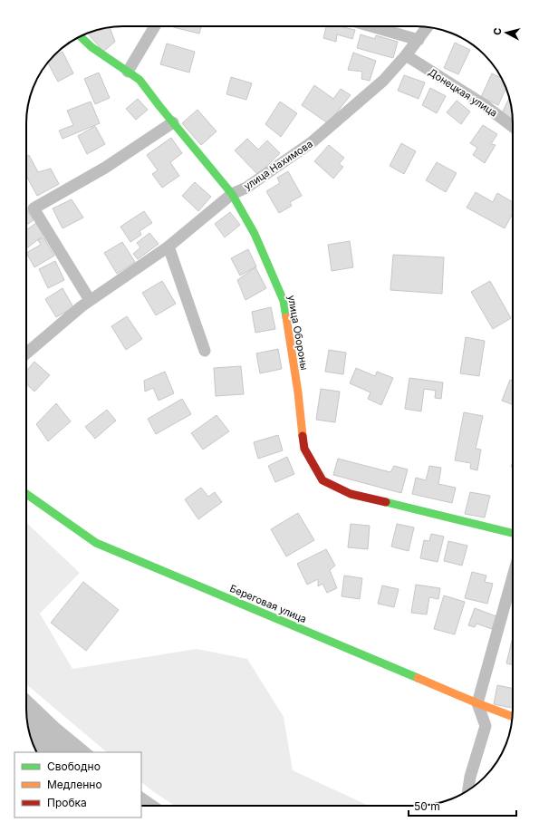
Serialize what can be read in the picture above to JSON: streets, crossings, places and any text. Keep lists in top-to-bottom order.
{
  "streets": {
    "street": [
      "Донецкая улица",
      "улица Нахимова",
      "улица Обороны",
      "Береговая улица"
    ]
  },
  "crossings": [
    ["Донецкая улица", "улица Нахимова"],
    ["улица Нахимова", "улица Обороны"]
  ],
  "legend": ["Свободно", "Медленно", "Пробка"],
  "scale_bar": "50 m",
  "north": "left"
}
